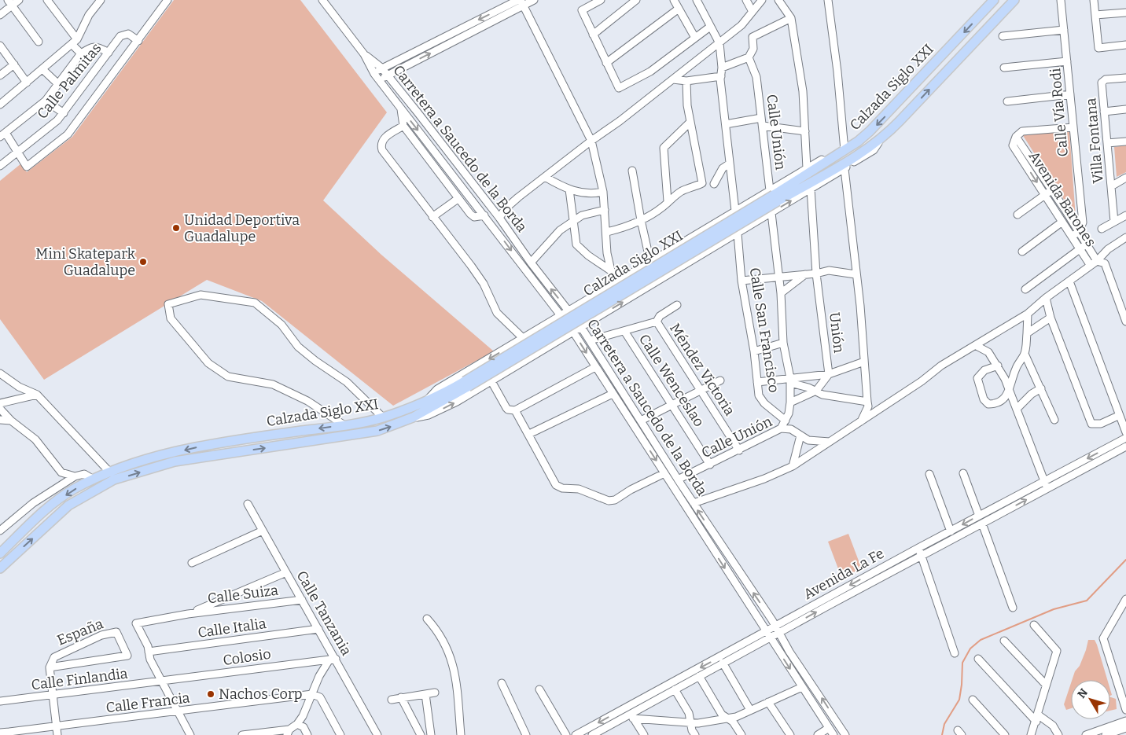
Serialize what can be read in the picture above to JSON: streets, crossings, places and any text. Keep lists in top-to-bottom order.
{
  "streets": {
    "main road": ["Calzada Siglo XXI"],
    "street": [
      "Calle Palmitas",
      "Calle Vía Rodi",
      "Calle Unión",
      "Villa Fontana",
      "Carretera a Saucedo de la Borda",
      "Avenida Barones",
      "Calle San Francisco",
      "Unión",
      "Méndez Victoria",
      "Calle Wenceslao",
      "Avenida La Fe",
      "Calle Suiza",
      "Calle Tanzania",
      "Calle Italia",
      "España",
      "Colosio",
      "Calle Finlandia",
      "Calle Francia"
    ]
  },
  "crossings": [
    ["Calzada Siglo XXI", "Calle Unión"],
    ["Calzada Siglo XXI", "Carretera a Saucedo de la Borda"],
    ["Calzada Siglo XXI", "Calle San Francisco"],
    ["Calzada Siglo XXI", "Unión"],
    ["Calle Vía Rodi", "Avenida Barones"],
    ["Calle Unión", "Carretera a Saucedo de la Borda"],
    ["Calle Unión", "Méndez Victoria"],
    ["Calle Unión", "Calle Wenceslao"],
    ["Carretera a Saucedo de la Borda", "Avenida La Fe"],
    ["Calle Suiza", "Calle Tanzania"],
    ["Calle Suiza", "Calle Italia"],
    ["Calle Tanzania", "Calle Italia"],
    ["Calle Tanzania", "Colosio"],
    ["Colosio", "Calle Finlandia"]
  ],
  "places": ["Unidad Deportiva Guadalupe", "Mini Skatepark Guadalupe", "Nachos Corp"],
  "north": "top left"
}
